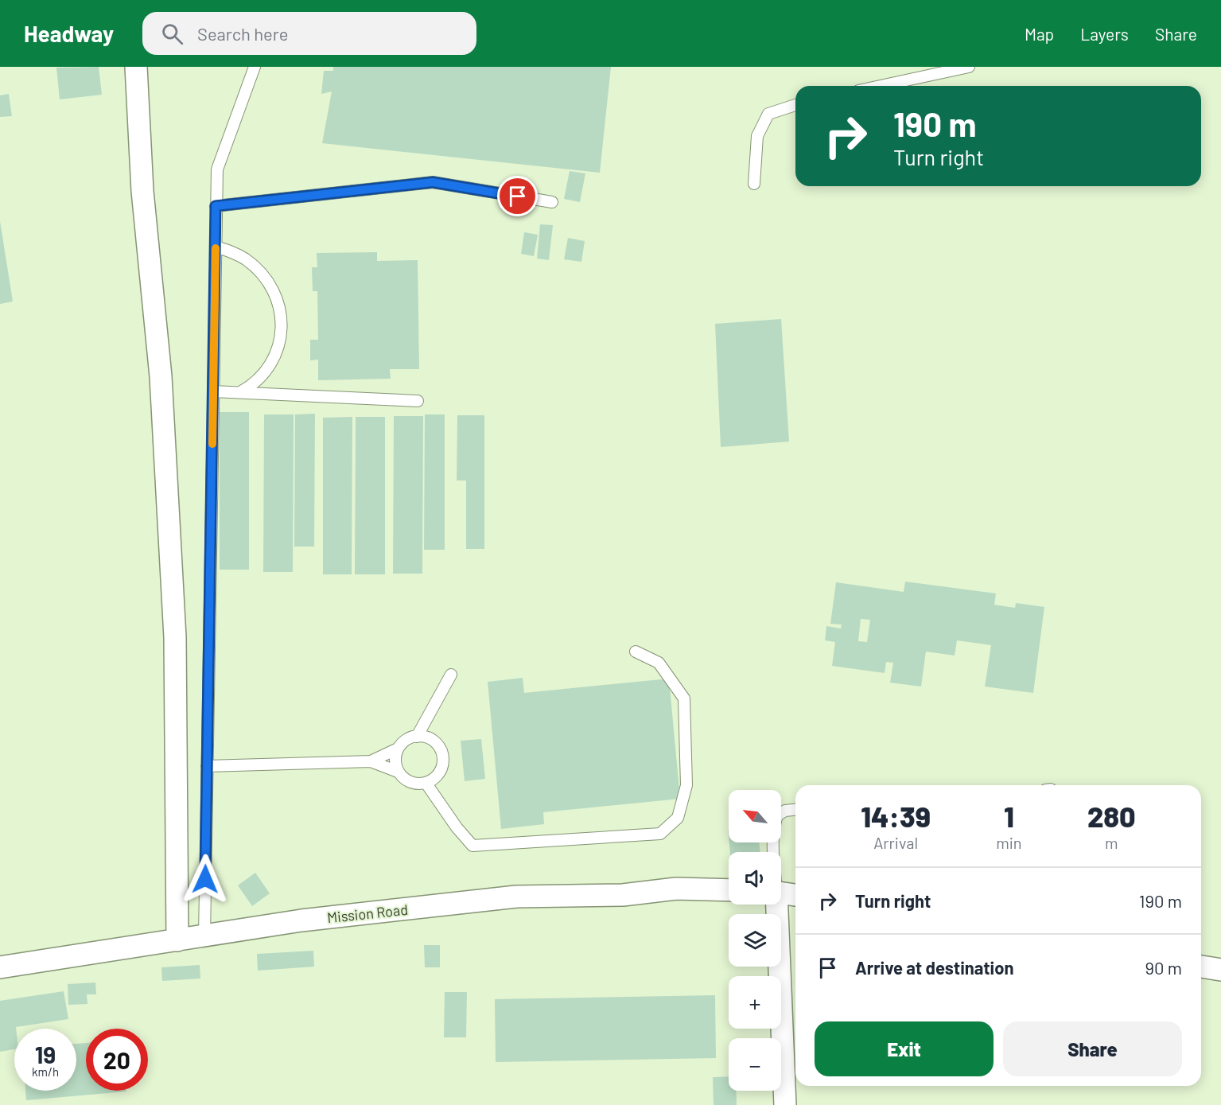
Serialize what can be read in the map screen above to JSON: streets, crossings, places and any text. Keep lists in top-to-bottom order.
{
  "streets": {
    "street": ["Mission Road"]
  },
  "north": "top left",
  "page": {
    "header": "Headway",
    "search": "Search here",
    "nav": ["Map", "Layers", "Share"],
    "turn": ["190 m", "Turn right"],
    "eta": [
      "14:39",
      "Arrival",
      "1",
      "min",
      "280",
      "m"
    ],
    "map_buttons": ["+", "−"],
    "list": [
      {
        "name": "Turn right",
        "value": "190 m"
      },
      {
        "name": "Arrive at destination",
        "value": "90 m"
      }
    ],
    "buttons": ["Exit", "Share"],
    "speed": "19 km/h",
    "limit": "20"
  }
}
